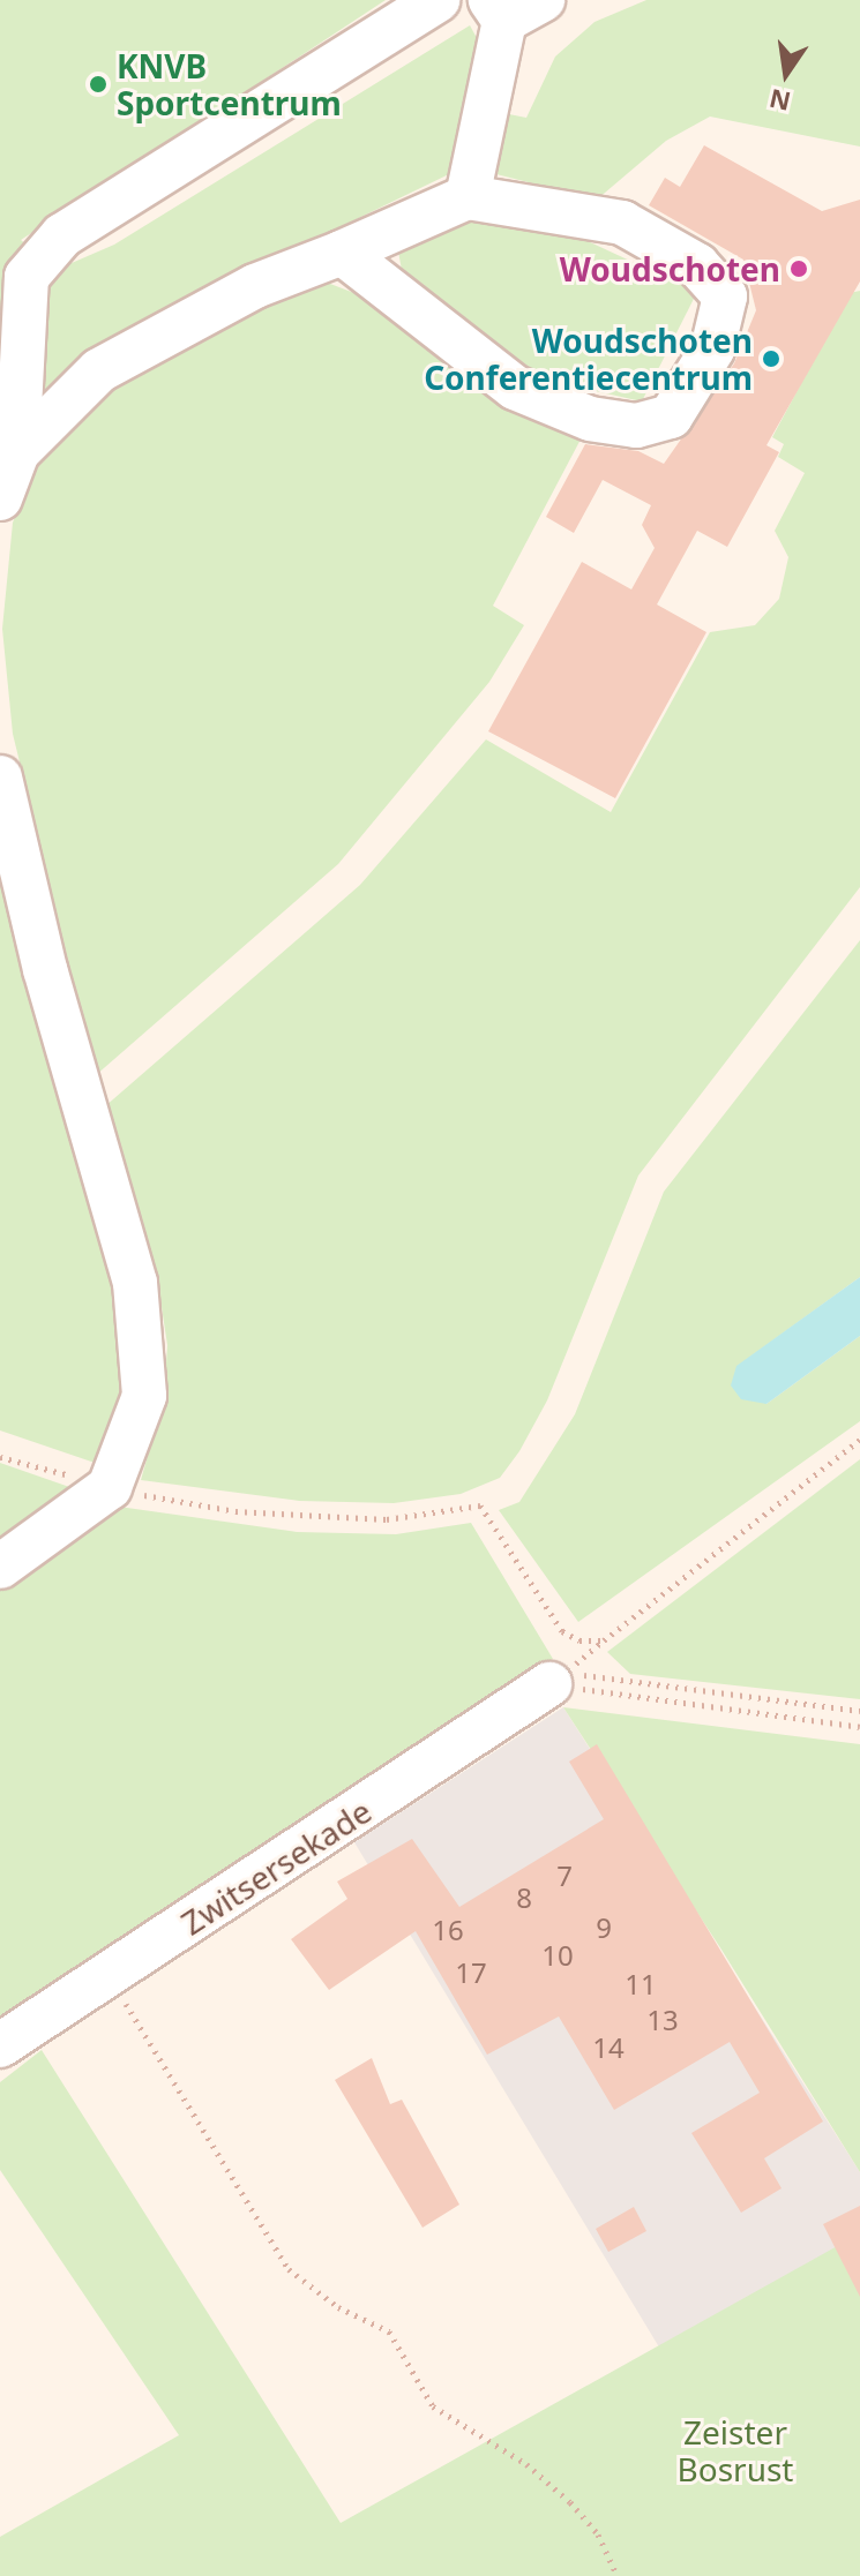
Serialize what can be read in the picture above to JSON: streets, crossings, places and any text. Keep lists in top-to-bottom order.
{
  "streets": {
    "street": ["Zwitsersekade"]
  },
  "parks": ["Zeister Bosrust"],
  "places": ["KNVB Sportcentrum", "Woudschoten", "Woudschoten Conferentiecentrum"],
  "house_numbers": [
    "7",
    "8",
    "9",
    "16",
    "10",
    "17",
    "11",
    "13",
    "14"
  ],
  "north": "bottom"
}
